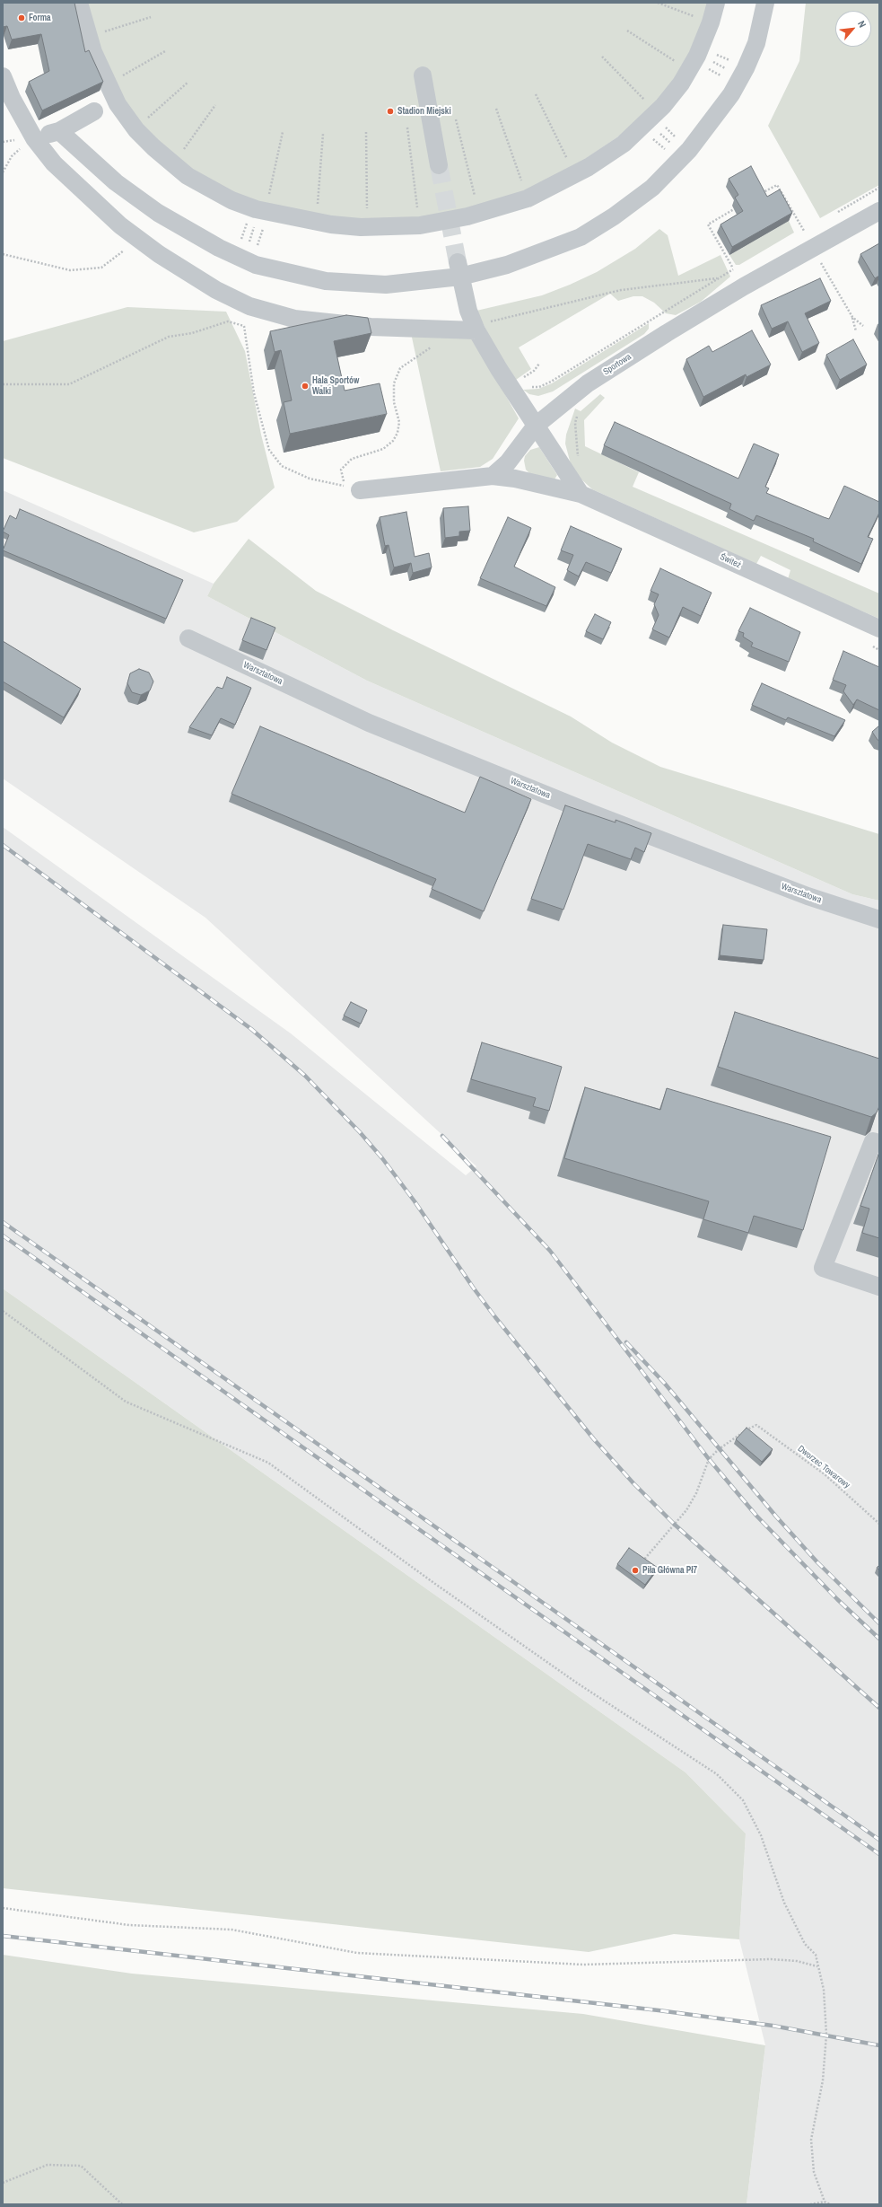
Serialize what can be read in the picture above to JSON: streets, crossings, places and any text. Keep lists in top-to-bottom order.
{
  "streets": {
    "street": ["Sportowa", "Świteź", "Warsztatowa"],
    "path": ["Dworzec Towarowy"]
  },
  "crossings": [
    ["Sportowa", "Świteź"]
  ],
  "places": [
    "Forma",
    "Stadion Miejski",
    "Hala Sportów Walki",
    "Piła Główna Pł7"
  ],
  "north": "top right"
}
